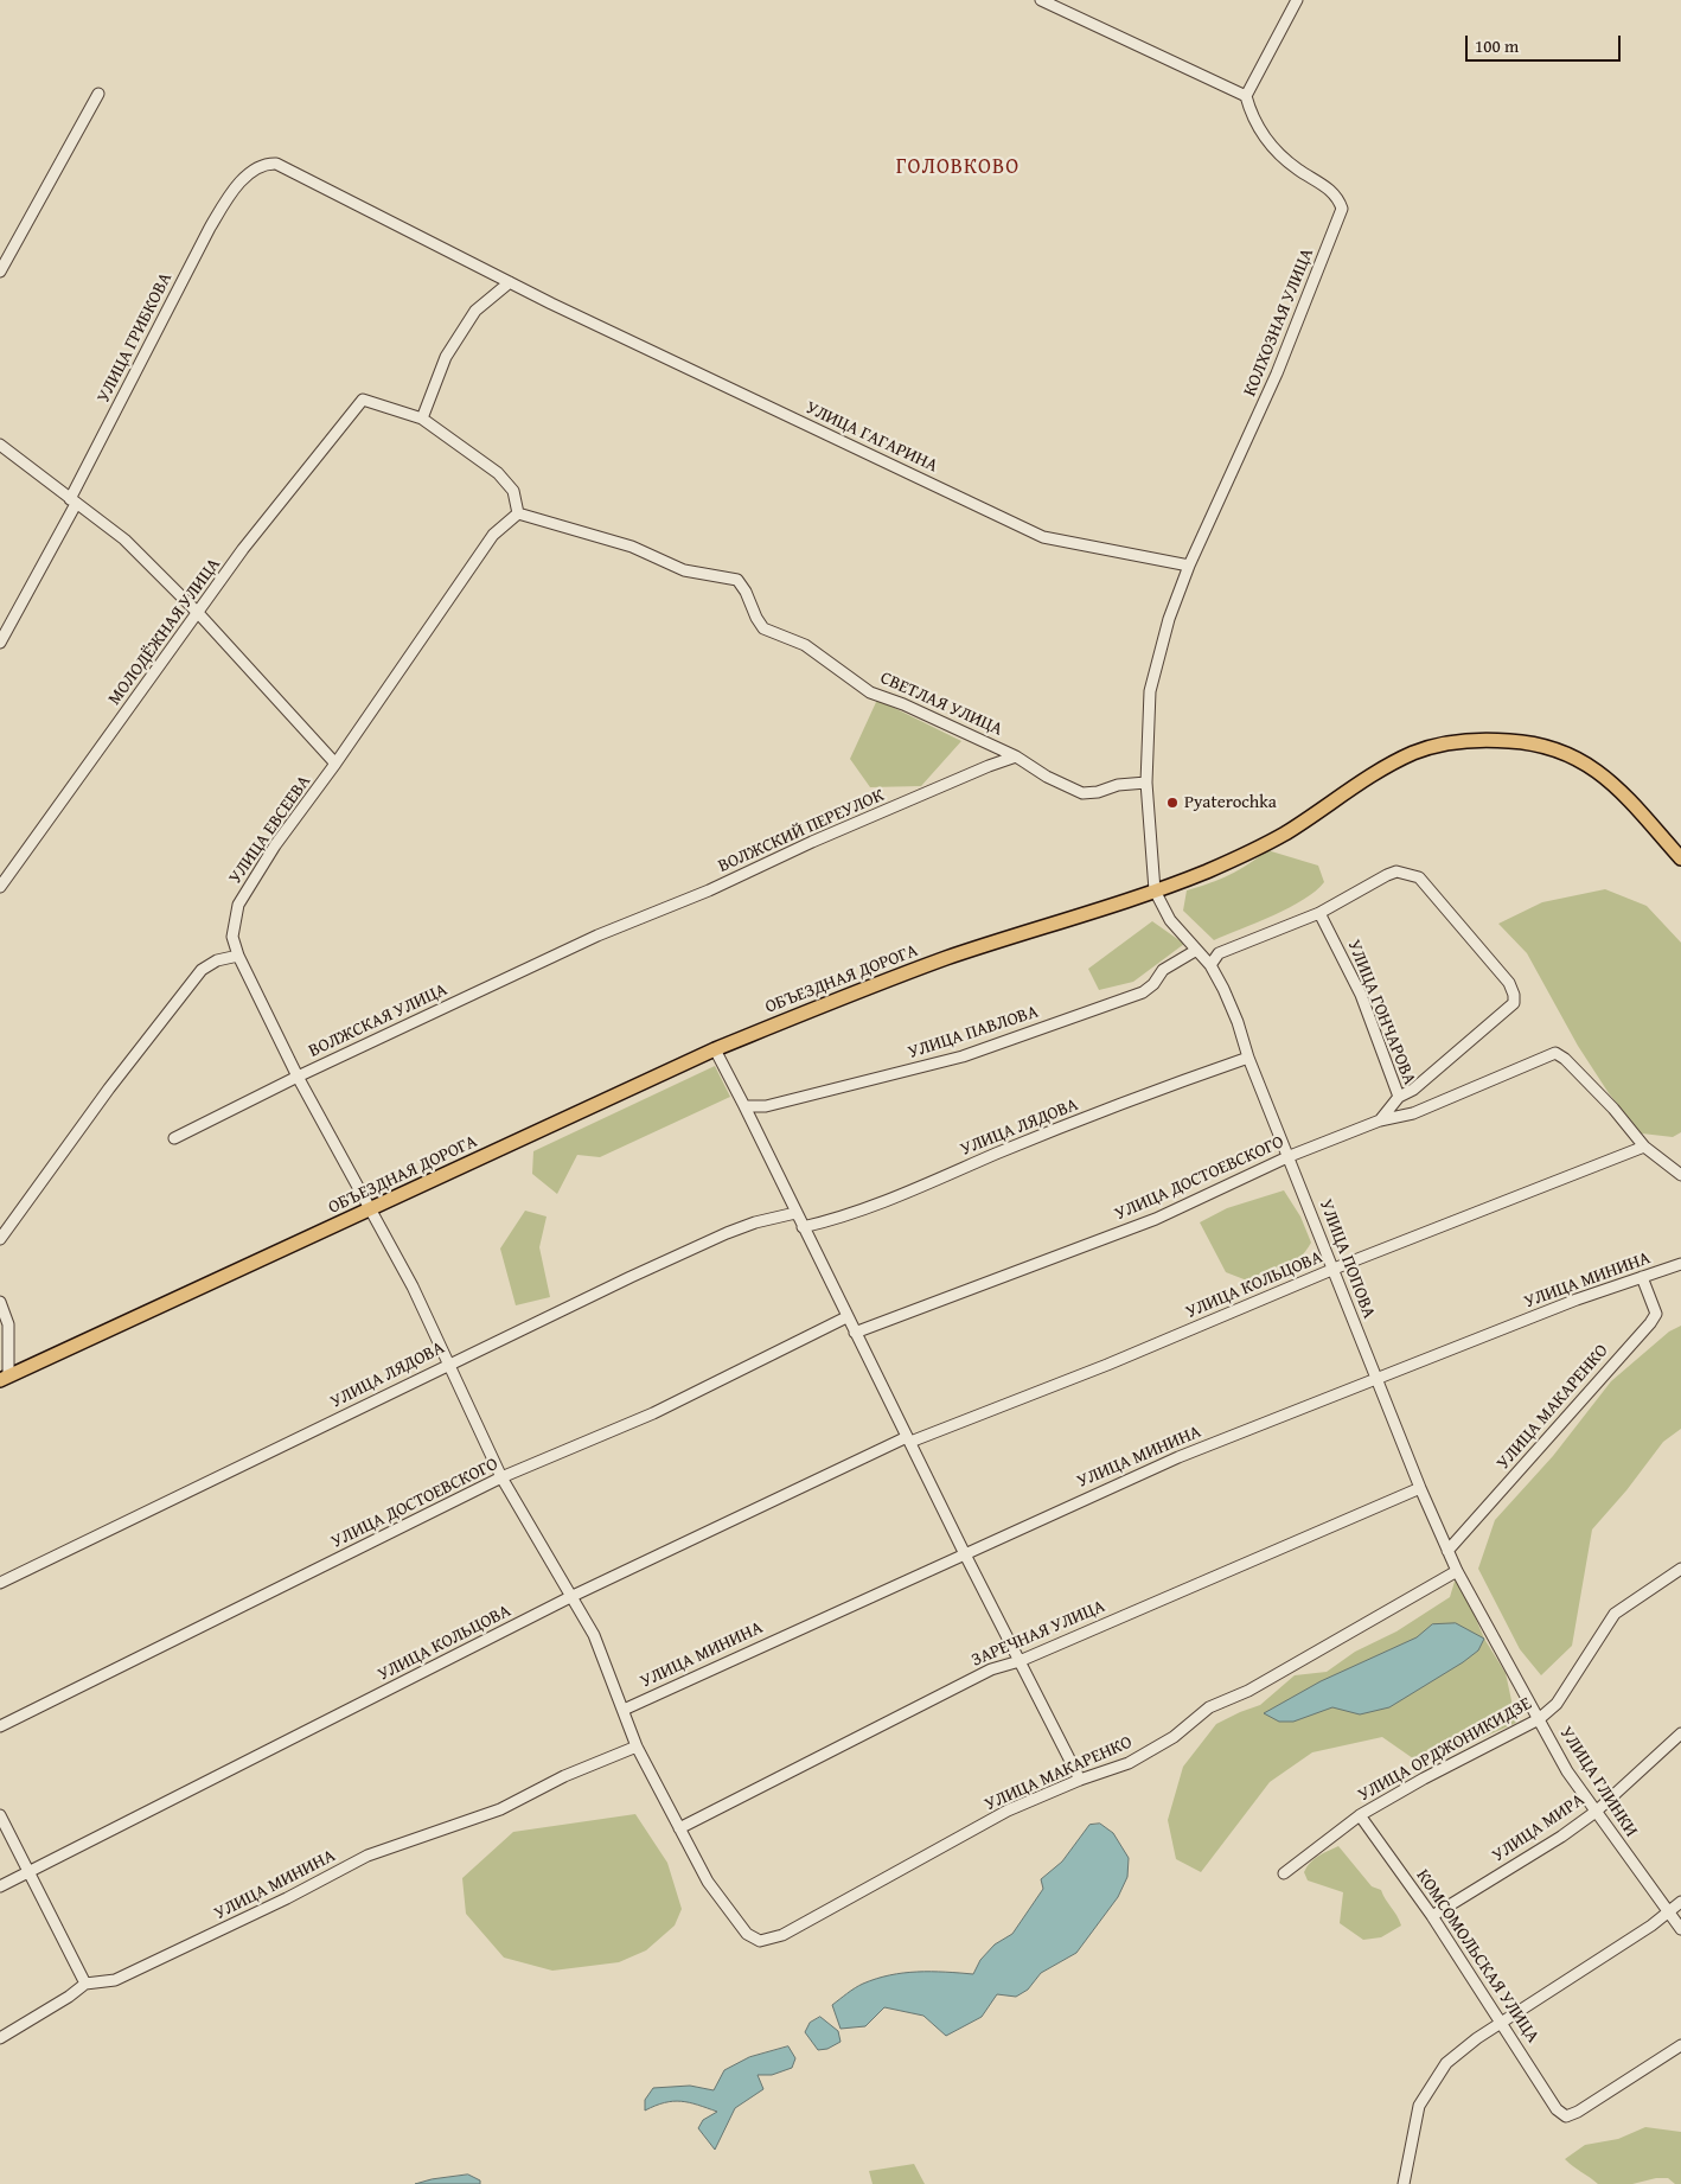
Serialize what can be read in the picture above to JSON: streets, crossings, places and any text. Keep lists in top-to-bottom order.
{
  "streets": {
    "main road": ["ОБЪЕЗДНАЯ ДОРОГА"],
    "street": [
      "КОЛХОЗНАЯ УЛИЦА",
      "УЛИЦА ГРИБКОВА",
      "УЛИЦА ГАГАРИНА",
      "МОЛОДЁЖНАЯ УЛИЦА",
      "СВЕТЛАЯ УЛИЦА",
      "УЛИЦА ЕВСЕЕВА",
      "ВОЛЖСКИЙ ПЕРЕУЛОК",
      "УЛИЦА ГОНЧАРОВА",
      "ВОЛЖСКАЯ УЛИЦА",
      "УЛИЦА ПАВЛОВА",
      "УЛИЦА ЛЯДОВА",
      "УЛИЦА ДОСТОЕВСКОГО",
      "УЛИЦА ПОПОВА",
      "УЛИЦА МИНИНА",
      "УЛИЦА КОЛЬЦОВА",
      "УЛИЦА МАКАРЕНКО",
      "ЗАРЕЧНАЯ УЛИЦА",
      "УЛИЦА ОРДЖОНИКИДЗЕ",
      "УЛИЦА ГЛИНКИ",
      "УЛИЦА МИРА",
      "КОМСОМОЛЬСКАЯ УЛИЦА"
    ]
  },
  "crossings": [
    ["КОЛХОЗНАЯ УЛИЦА", "УЛИЦА ГАГАРИНА"],
    ["КОЛХОЗНАЯ УЛИЦА", "СВЕТЛАЯ УЛИЦА"],
    ["КОЛХОЗНАЯ УЛИЦА", "ОБЪЕЗДНАЯ ДОРОГА"],
    ["КОЛХОЗНАЯ УЛИЦА", "УЛИЦА ПОПОВА"],
    ["УЛИЦА ГРИБКОВА", "УЛИЦА ГАГАРИНА"],
    ["СВЕТЛАЯ УЛИЦА", "УЛИЦА ЕВСЕЕВА"],
    ["СВЕТЛАЯ УЛИЦА", "ВОЛЖСКИЙ ПЕРЕУЛОК"],
    ["УЛИЦА ЕВСЕЕВА", "ОБЪЕЗДНАЯ ДОРОГА"],
    ["УЛИЦА ЕВСЕЕВА", "ВОЛЖСКАЯ УЛИЦА"],
    ["УЛИЦА ЕВСЕЕВА", "УЛИЦА ЛЯДОВА"],
    ["УЛИЦА ЕВСЕЕВА", "УЛИЦА ДОСТОЕВСКОГО"],
    ["УЛИЦА ЕВСЕЕВА", "УЛИЦА МИНИНА"],
    ["УЛИЦА ЕВСЕЕВА", "УЛИЦА КОЛЬЦОВА"],
    ["УЛИЦА ЕВСЕЕВА", "УЛИЦА МАКАРЕНКО"],
    ["УЛИЦА ЕВСЕЕВА", "ЗАРЕЧНАЯ УЛИЦА"],
    ["ВОЛЖСКИЙ ПЕРЕУЛОК", "ВОЛЖСКАЯ УЛИЦА"],
    ["ОБЪЕЗДНАЯ ДОРОГА", "УЛИЦА ПОПОВА"],
    ["УЛИЦА ГОНЧАРОВА", "УЛИЦА ДОСТОЕВСКОГО"],
    ["УЛИЦА ПАВЛОВА", "УЛИЦА ПОПОВА"],
    ["УЛИЦА ЛЯДОВА", "УЛИЦА ПОПОВА"],
    ["УЛИЦА ДОСТОЕВСКОГО", "УЛИЦА ПОПОВА"],
    ["УЛИЦА ДОСТОЕВСКОГО", "УЛИЦА КОЛЬЦОВА"],
    ["УЛИЦА ПОПОВА", "УЛИЦА МИНИНА"],
    ["УЛИЦА ПОПОВА", "УЛИЦА КОЛЬЦОВА"],
    ["УЛИЦА ПОПОВА", "УЛИЦА МАКАРЕНКО"],
    ["УЛИЦА ПОПОВА", "ЗАРЕЧНАЯ УЛИЦА"],
    ["УЛИЦА ПОПОВА", "УЛИЦА ГЛИНКИ"],
    ["УЛИЦА МИНИНА", "УЛИЦА МАКАРЕНКО"],
    ["УЛИЦА ОРДЖОНИКИДЗЕ", "УЛИЦА ГЛИНКИ"],
    ["УЛИЦА ОРДЖОНИКИДЗЕ", "КОМСОМОЛЬСКАЯ УЛИЦА"],
    ["УЛИЦА ГЛИНКИ", "УЛИЦА МИРА"],
    ["УЛИЦА МИРА", "КОМСОМОЛЬСКАЯ УЛИЦА"]
  ],
  "districts": ["ГОЛОВКОВО"],
  "places": ["Pyaterochka"],
  "scale_bar": "100 m"
}
